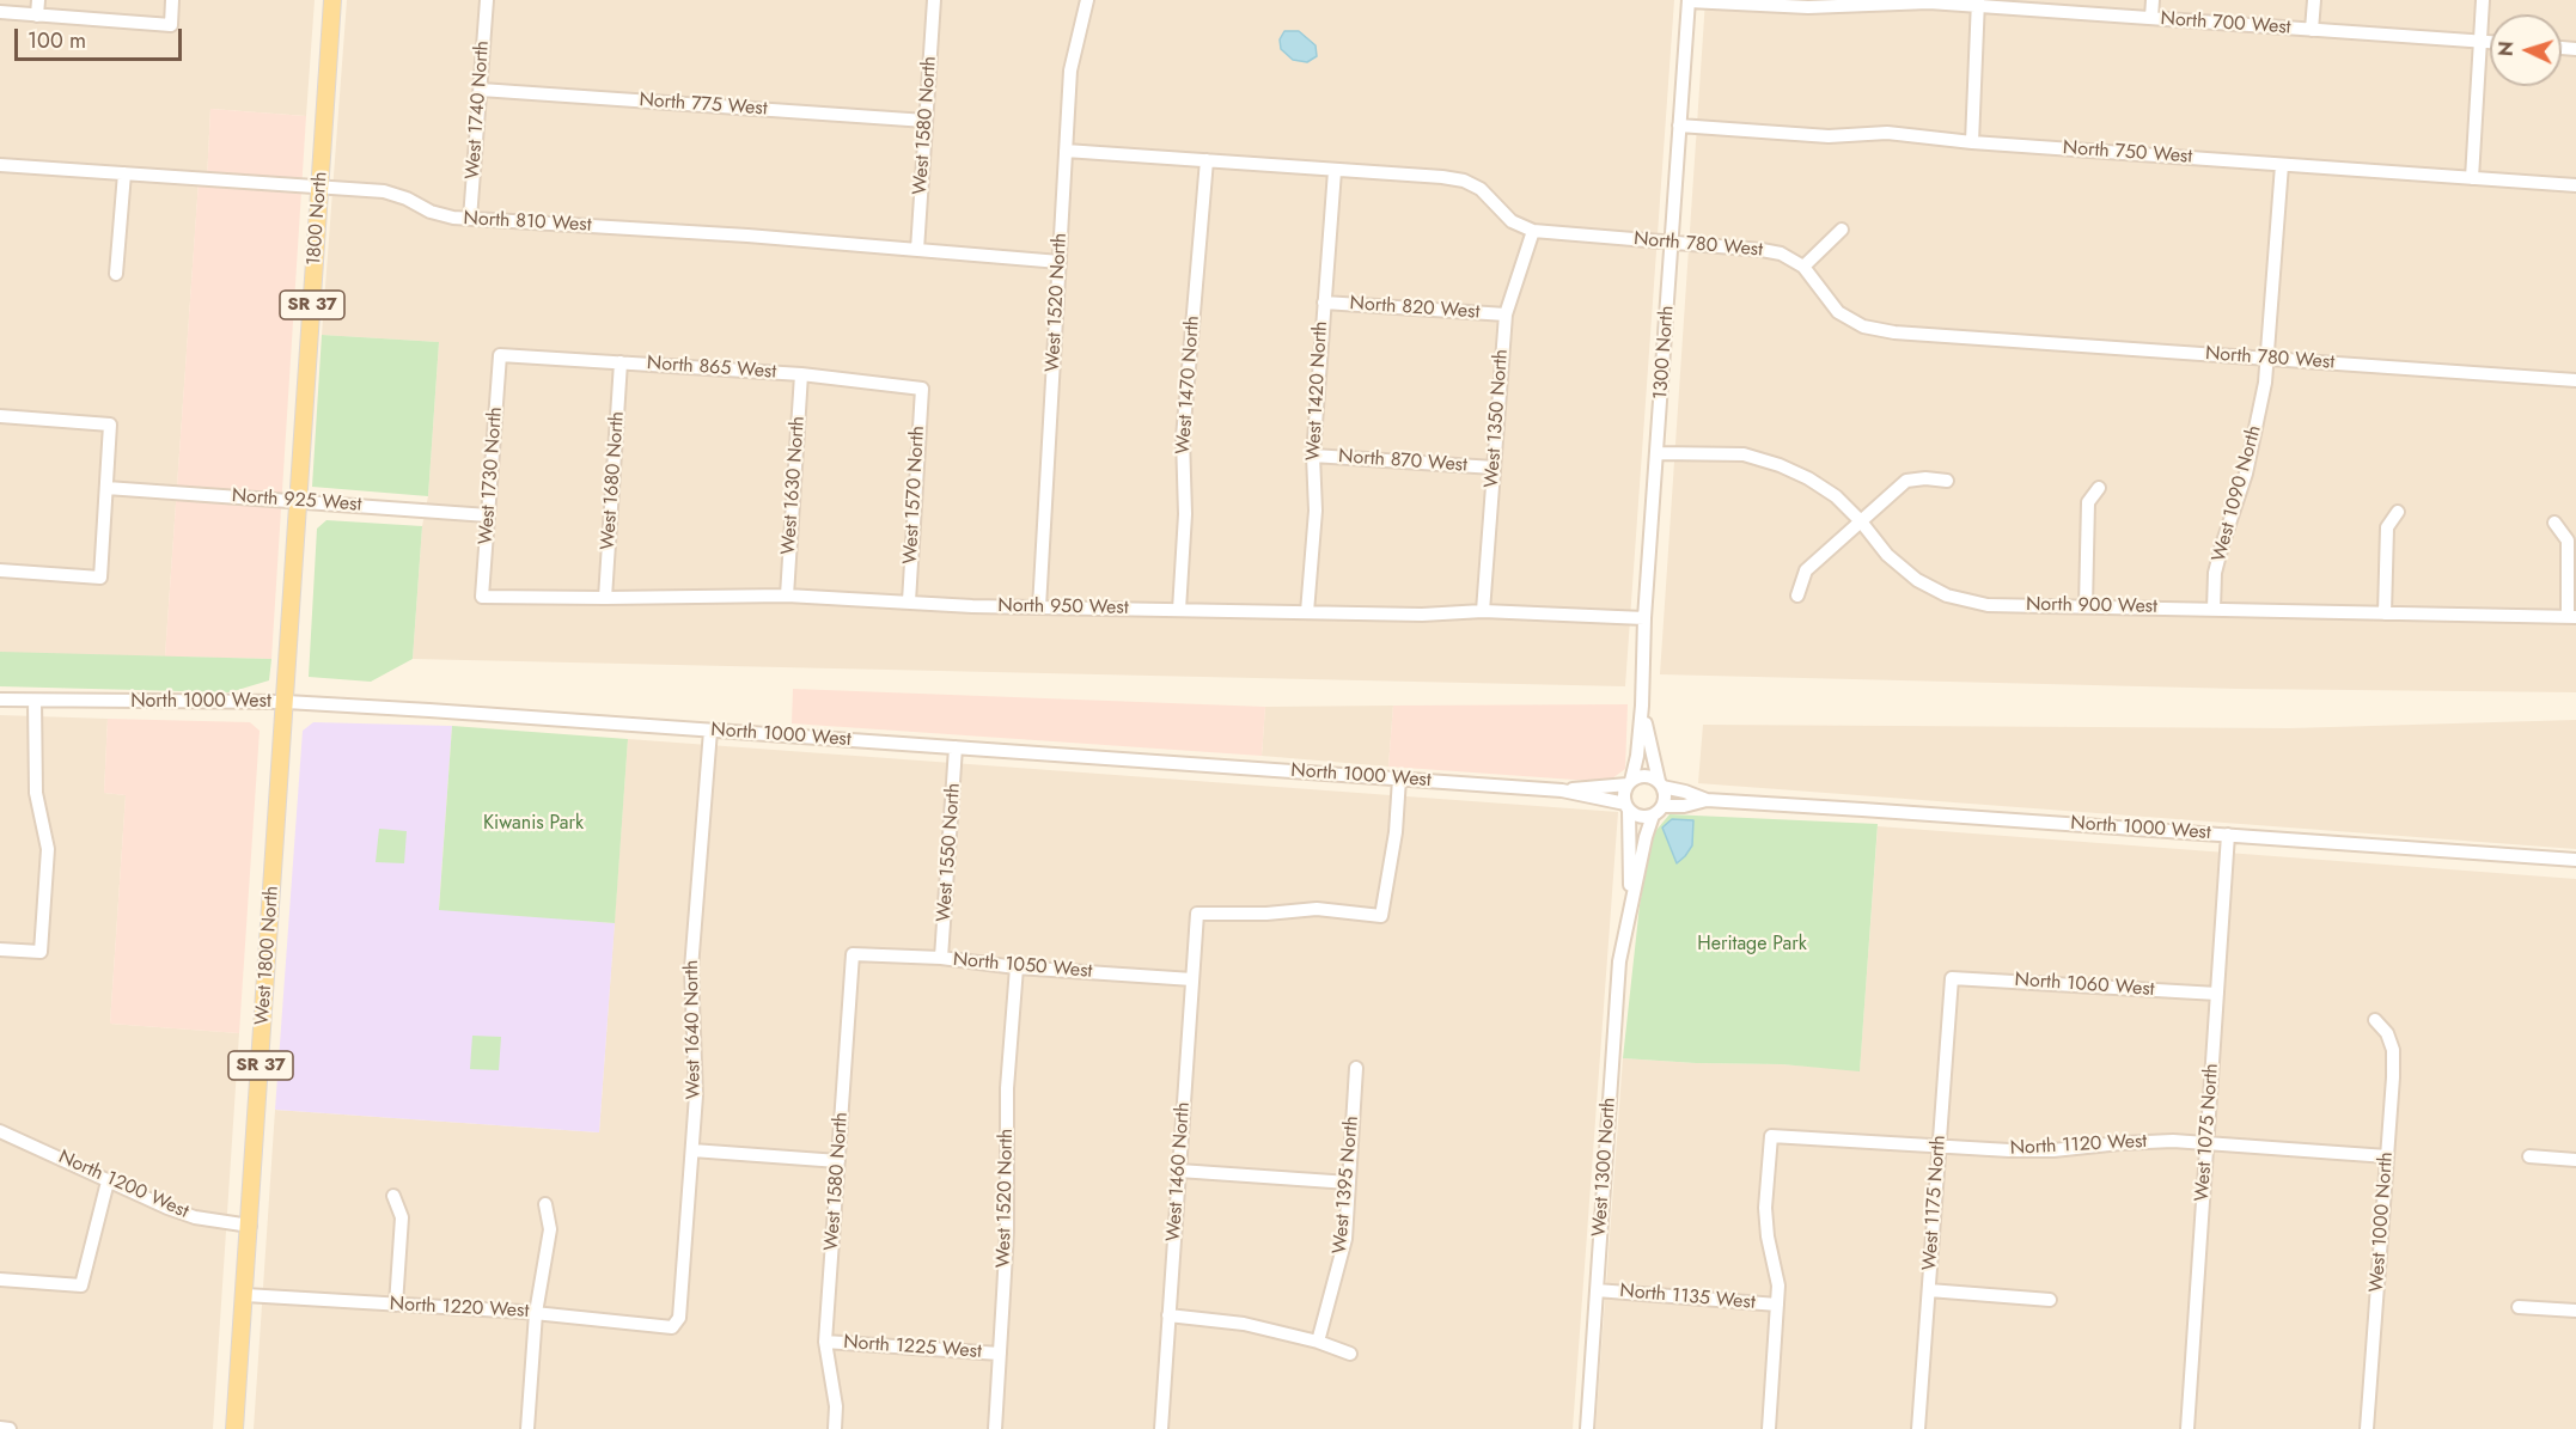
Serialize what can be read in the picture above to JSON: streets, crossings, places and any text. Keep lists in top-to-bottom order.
{
  "streets": {
    "main road": ["1800 North", "SR 37", "West 1800 North"],
    "street": [
      "North 700 West",
      "North 775 West",
      "West 1740 North",
      "West 1580 North",
      "North 750 West",
      "North 810 West",
      "North 780 West",
      "West 1520 North",
      "North 820 West",
      "1300 North",
      "North 865 West",
      "West 1470 North",
      "West 1420 North",
      "West 1350 North",
      "North 870 West",
      "West 1730 North",
      "West 1680 North",
      "West 1630 North",
      "West 1090 North",
      "West 1570 North",
      "North 925 West",
      "North 900 West",
      "North 950 West",
      "North 1000 West",
      "West 1550 North",
      "North 1050 West",
      "North 1060 West",
      "West 1640 North",
      "West 1075 North",
      "North 1120 West",
      "West 1300 North",
      "West 1460 North",
      "North 1200 West",
      "West 1395 North",
      "West 1175 North",
      "West 1000 North",
      "North 1135 West",
      "North 1220 West",
      "North 1225 West"
    ]
  },
  "crossings": [
    ["North 700 West", "1300 North"],
    ["North 775 West", "West 1740 North"],
    ["North 775 West", "West 1580 North"],
    ["West 1740 North", "North 810 West"],
    ["West 1580 North", "North 810 West"],
    ["West 1580 North", "North 1050 West"],
    ["West 1580 North", "North 1225 West"],
    ["North 750 West", "1300 North"],
    ["North 750 West", "West 1090 North"],
    ["1800 North", "North 810 West"],
    ["1800 North", "North 925 West"],
    ["1800 North", "West 1800 North"],
    ["North 810 West", "West 1520 North"],
    ["North 780 West", "West 1520 North"],
    ["North 780 West", "1300 North"],
    ["North 780 West", "West 1470 North"],
    ["North 780 West", "West 1420 North"],
    ["North 780 West", "West 1350 North"],
    ["North 780 West", "West 1090 North"],
    ["West 1520 North", "North 950 West"],
    ["West 1520 North", "North 1050 West"],
    ["West 1520 North", "North 1225 West"],
    ["North 820 West", "West 1420 North"],
    ["North 820 West", "West 1350 North"],
    ["1300 North", "North 900 West"],
    ["1300 North", "North 950 West"],
    ["1300 North", "North 1000 West"],
    ["1300 North", "West 1300 North"],
    ["North 865 West", "West 1730 North"],
    ["North 865 West", "West 1680 North"],
    ["North 865 West", "West 1630 North"],
    ["North 865 West", "West 1570 North"],
    ["West 1470 North", "North 950 West"],
    ["West 1420 North", "North 870 West"],
    ["West 1420 North", "North 950 West"],
    ["West 1350 North", "North 870 West"],
    ["West 1350 North", "North 950 West"],
    ["West 1730 North", "North 925 West"],
    ["West 1730 North", "North 950 West"],
    ["West 1680 North", "North 950 West"],
    ["West 1630 North", "North 950 West"],
    ["West 1090 North", "North 900 West"],
    ["West 1570 North", "North 950 West"],
    ["North 1000 West", "West 1550 North"],
    ["North 1000 West", "West 1800 North"],
    ["North 1000 West", "West 1640 North"],
    ["North 1000 West", "West 1075 North"],
    ["North 1000 West", "West 1300 North"],
    ["North 1000 West", "West 1460 North"],
    ["West 1550 North", "North 1050 West"],
    ["West 1800 North", "North 1200 West"],
    ["West 1800 North", "North 1220 West"],
    ["North 1050 West", "West 1460 North"],
    ["North 1060 West", "West 1075 North"],
    ["North 1060 West", "West 1175 North"],
    ["West 1640 North", "North 1220 West"],
    ["West 1075 North", "North 1120 West"],
    ["North 1120 West", "West 1175 North"],
    ["North 1120 West", "West 1000 North"],
    ["North 1120 West", "North 1135 West"],
    ["West 1300 North", "North 1135 West"]
  ],
  "parks": ["Kiwanis Park", "Heritage Park"],
  "scale_bar": "100 m",
  "north": "left"
}
